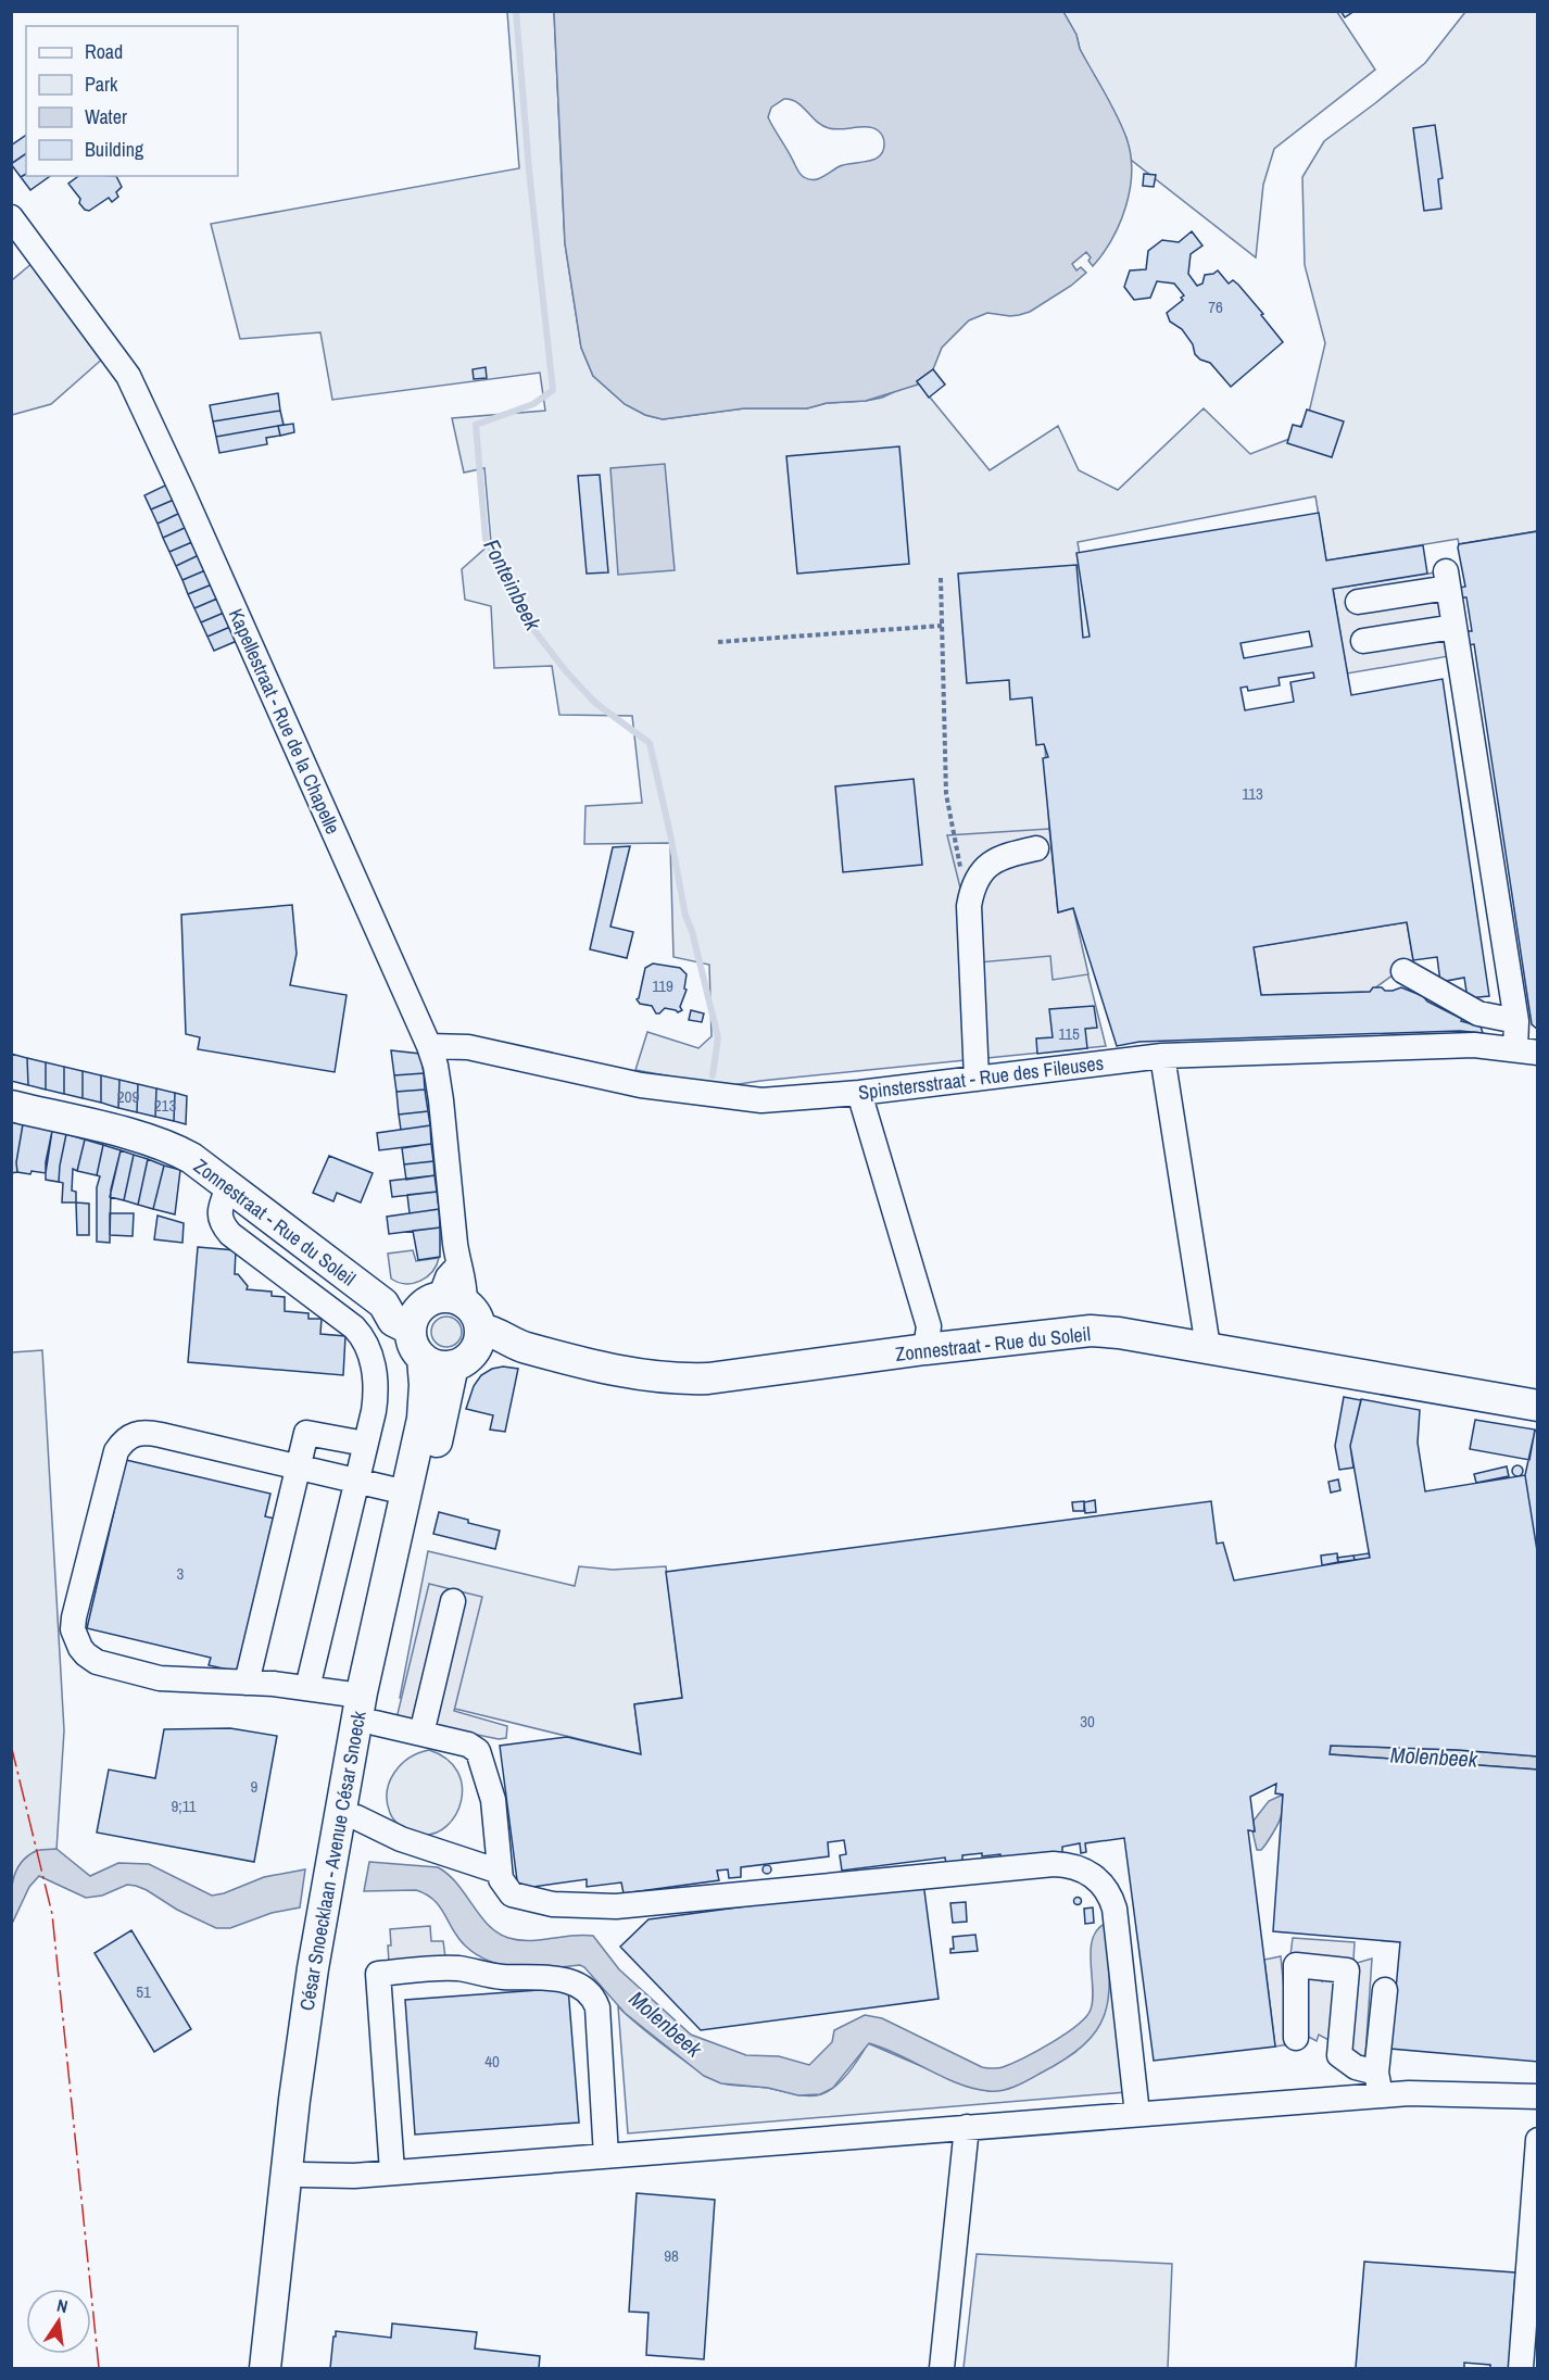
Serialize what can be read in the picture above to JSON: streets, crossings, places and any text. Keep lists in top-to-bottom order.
{
  "streets": {
    "main road": ["Zonnestraat - Rue du Soleil", "César Snoecklaan - Avenue César Snoeck"],
    "street": ["Kapellestraat - Rue de la Chapelle", "Spinstersstraat - Rue des Fileuses"]
  },
  "crossings": [
    ["Kapellestraat - Rue de la Chapelle", "Spinstersstraat - Rue des Fileuses"],
    ["Kapellestraat - Rue de la Chapelle", "Zonnestraat - Rue du Soleil"],
    ["Kapellestraat - Rue de la Chapelle", "César Snoecklaan - Avenue César Snoeck"],
    ["Zonnestraat - Rue du Soleil", "César Snoecklaan - Avenue César Snoeck"]
  ],
  "water": ["Fonteinbeek", "Molenbeek"],
  "house_numbers": [
    "76",
    "113",
    "119",
    "115",
    "209",
    "213",
    "3",
    "30",
    "9",
    "9;11",
    "51",
    "40",
    "98"
  ],
  "legend": [
    "Road",
    "Park",
    "Water",
    "Building"
  ],
  "north": "top"
}
